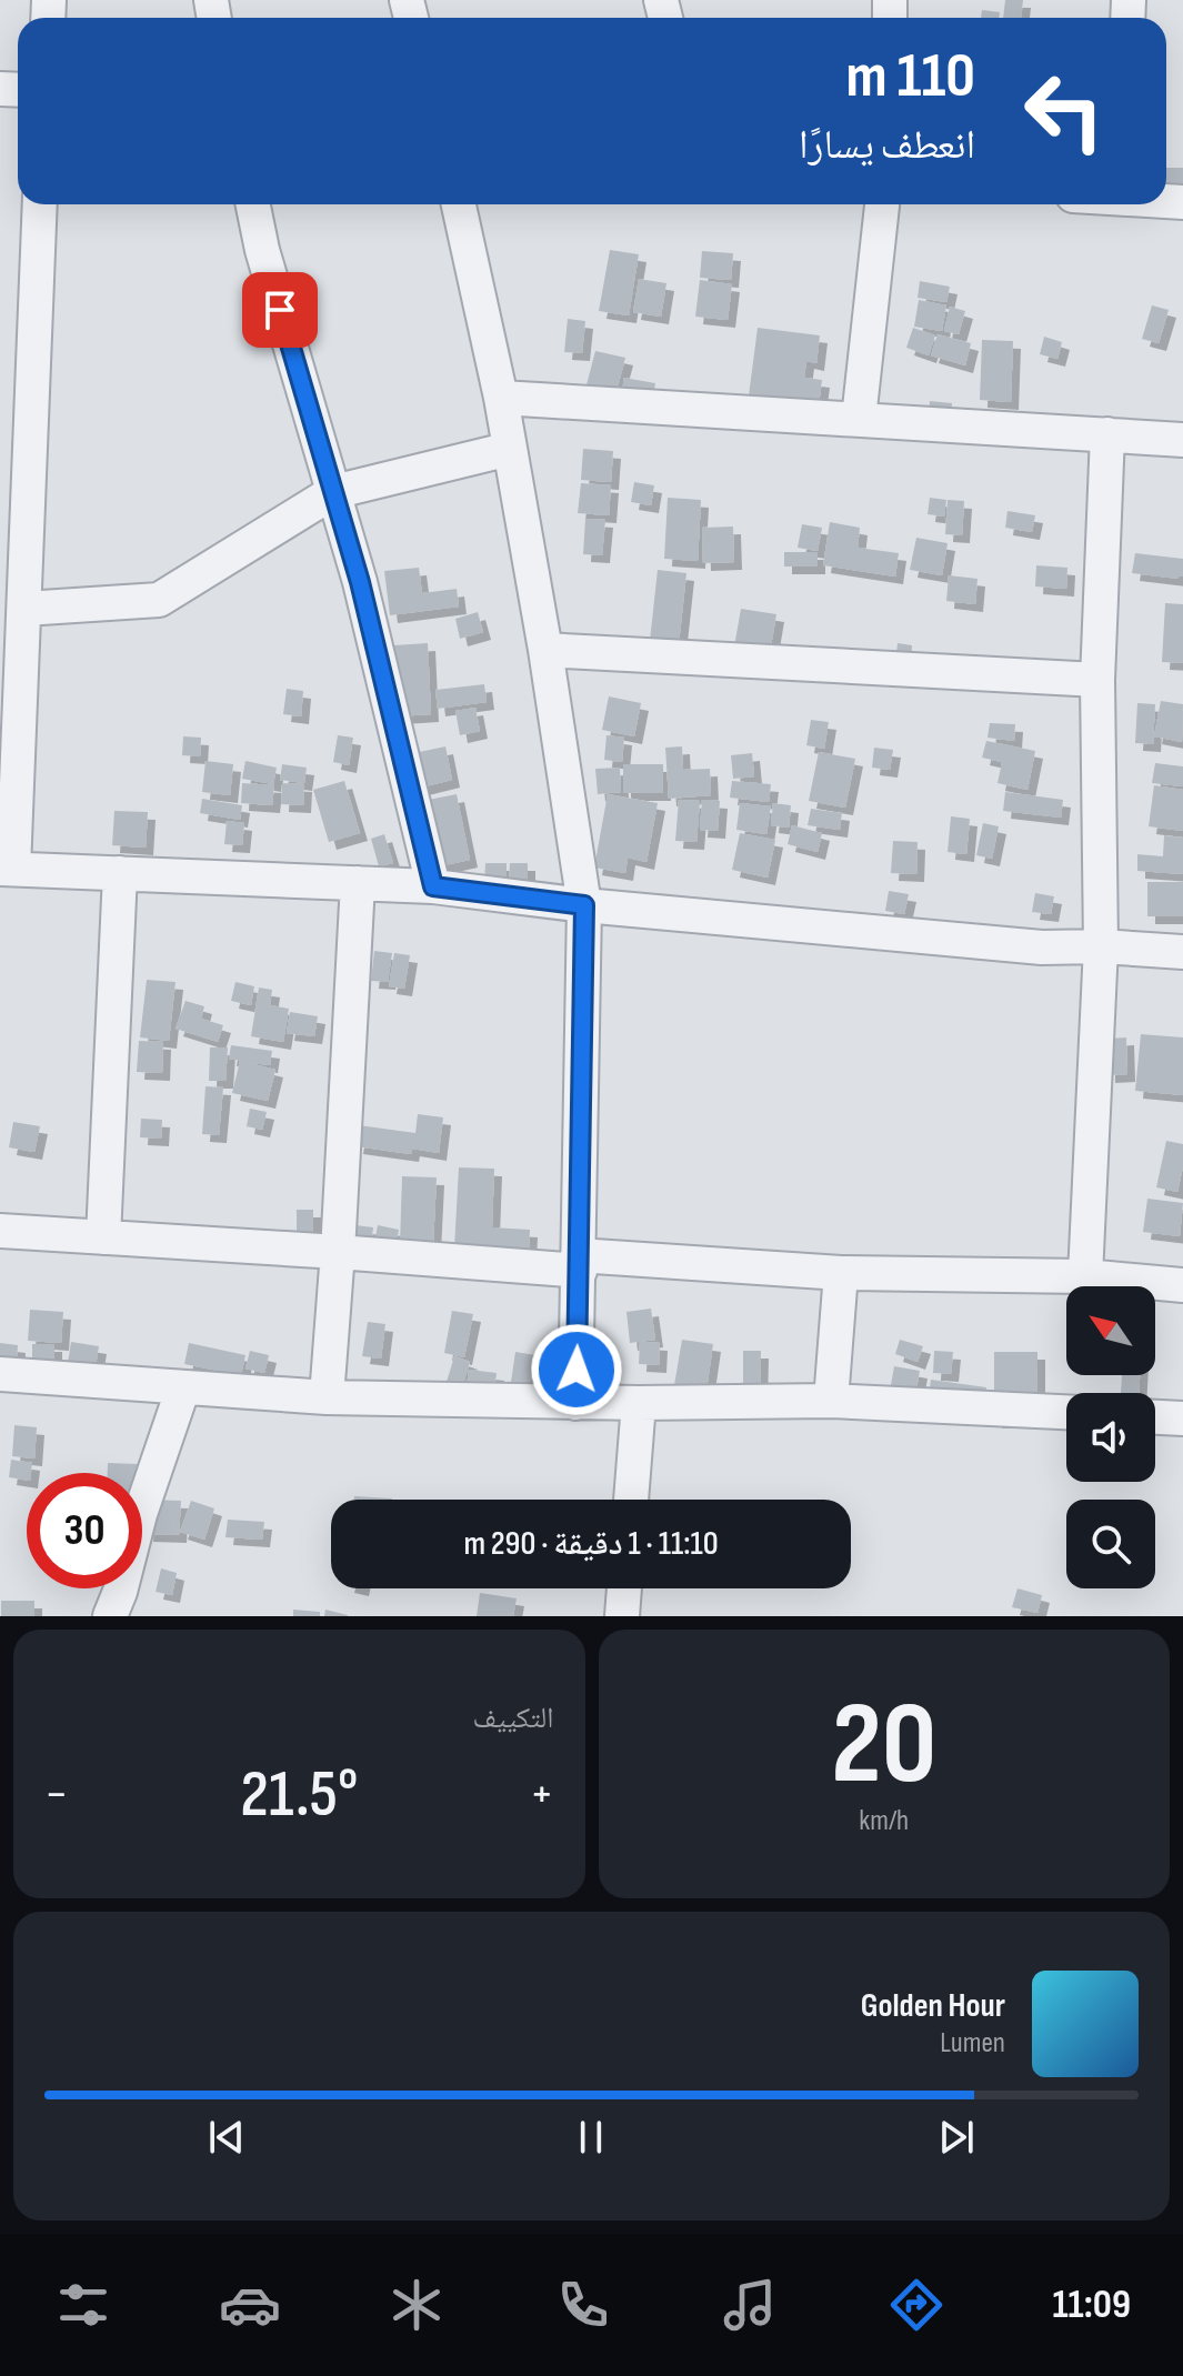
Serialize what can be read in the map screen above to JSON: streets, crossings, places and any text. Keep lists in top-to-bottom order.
{
  "north": "top left",
  "page": {
    "turn": ["110 m", "انعطف يسارًا"],
    "limit": "30",
    "trip": "11:10 · 1 دقيقة · 290 m",
    "tile": [
      ["20", "km/h"],
      "التكييف"
    ],
    "heat": ["−", "21.5°", "+"],
    "song": ["Golden Hour", "Lumen"],
    "tabs": "11:09"
  }
}
